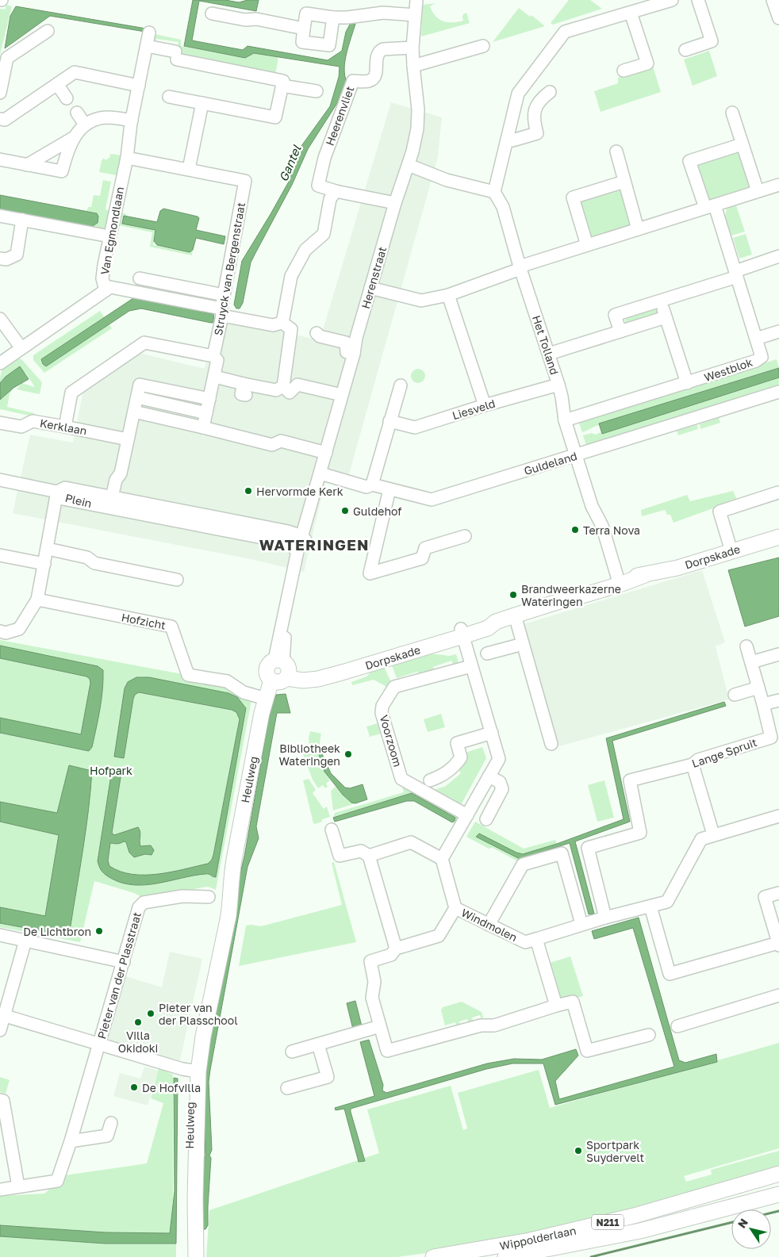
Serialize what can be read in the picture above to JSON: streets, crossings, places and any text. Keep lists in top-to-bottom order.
{
  "streets": {
    "main road": [
      "Dorpskade",
      "Heulweg",
      "N211",
      "Wippolderlaan"
    ],
    "street": [
      "Heerenvliet",
      "Van Egmondlaan",
      "Struyck van Bergenstraat",
      "Herenstraat",
      "Het Tolland",
      "Westblok",
      "Liesveld",
      "Kerklaan",
      "Guldeland",
      "Plein",
      "Hofzicht",
      "Voorzoom",
      "Lange Spruit",
      "Windmolen",
      "Pieter van der Plasstraat"
    ]
  },
  "crossings": [
    ["Heerenvliet", "Herenstraat"],
    ["Herenstraat", "Guldeland"],
    ["Herenstraat", "Plein"],
    ["Het Tolland", "Westblok"],
    ["Het Tolland", "Liesveld"],
    ["Het Tolland", "Guldeland"],
    ["Het Tolland", "Dorpskade"],
    ["Dorpskade", "Heulweg"],
    ["Hofzicht", "Heulweg"],
    ["Lange Spruit", "Windmolen"]
  ],
  "districts": ["WATERINGEN"],
  "water": ["Gantel"],
  "parks": ["Hofpark"],
  "places": [
    "Hervormde Kerk",
    "Guldehof",
    "Terra Nova",
    "Brandweerkazerne Wateringen",
    "Bibliotheek Wateringen",
    "De Lichtbron",
    "Pieter van der Plasschool",
    "Villa Okidoki",
    "De Hofvilla",
    "Sportpark Suydervelt"
  ],
  "north": "top left"
}
